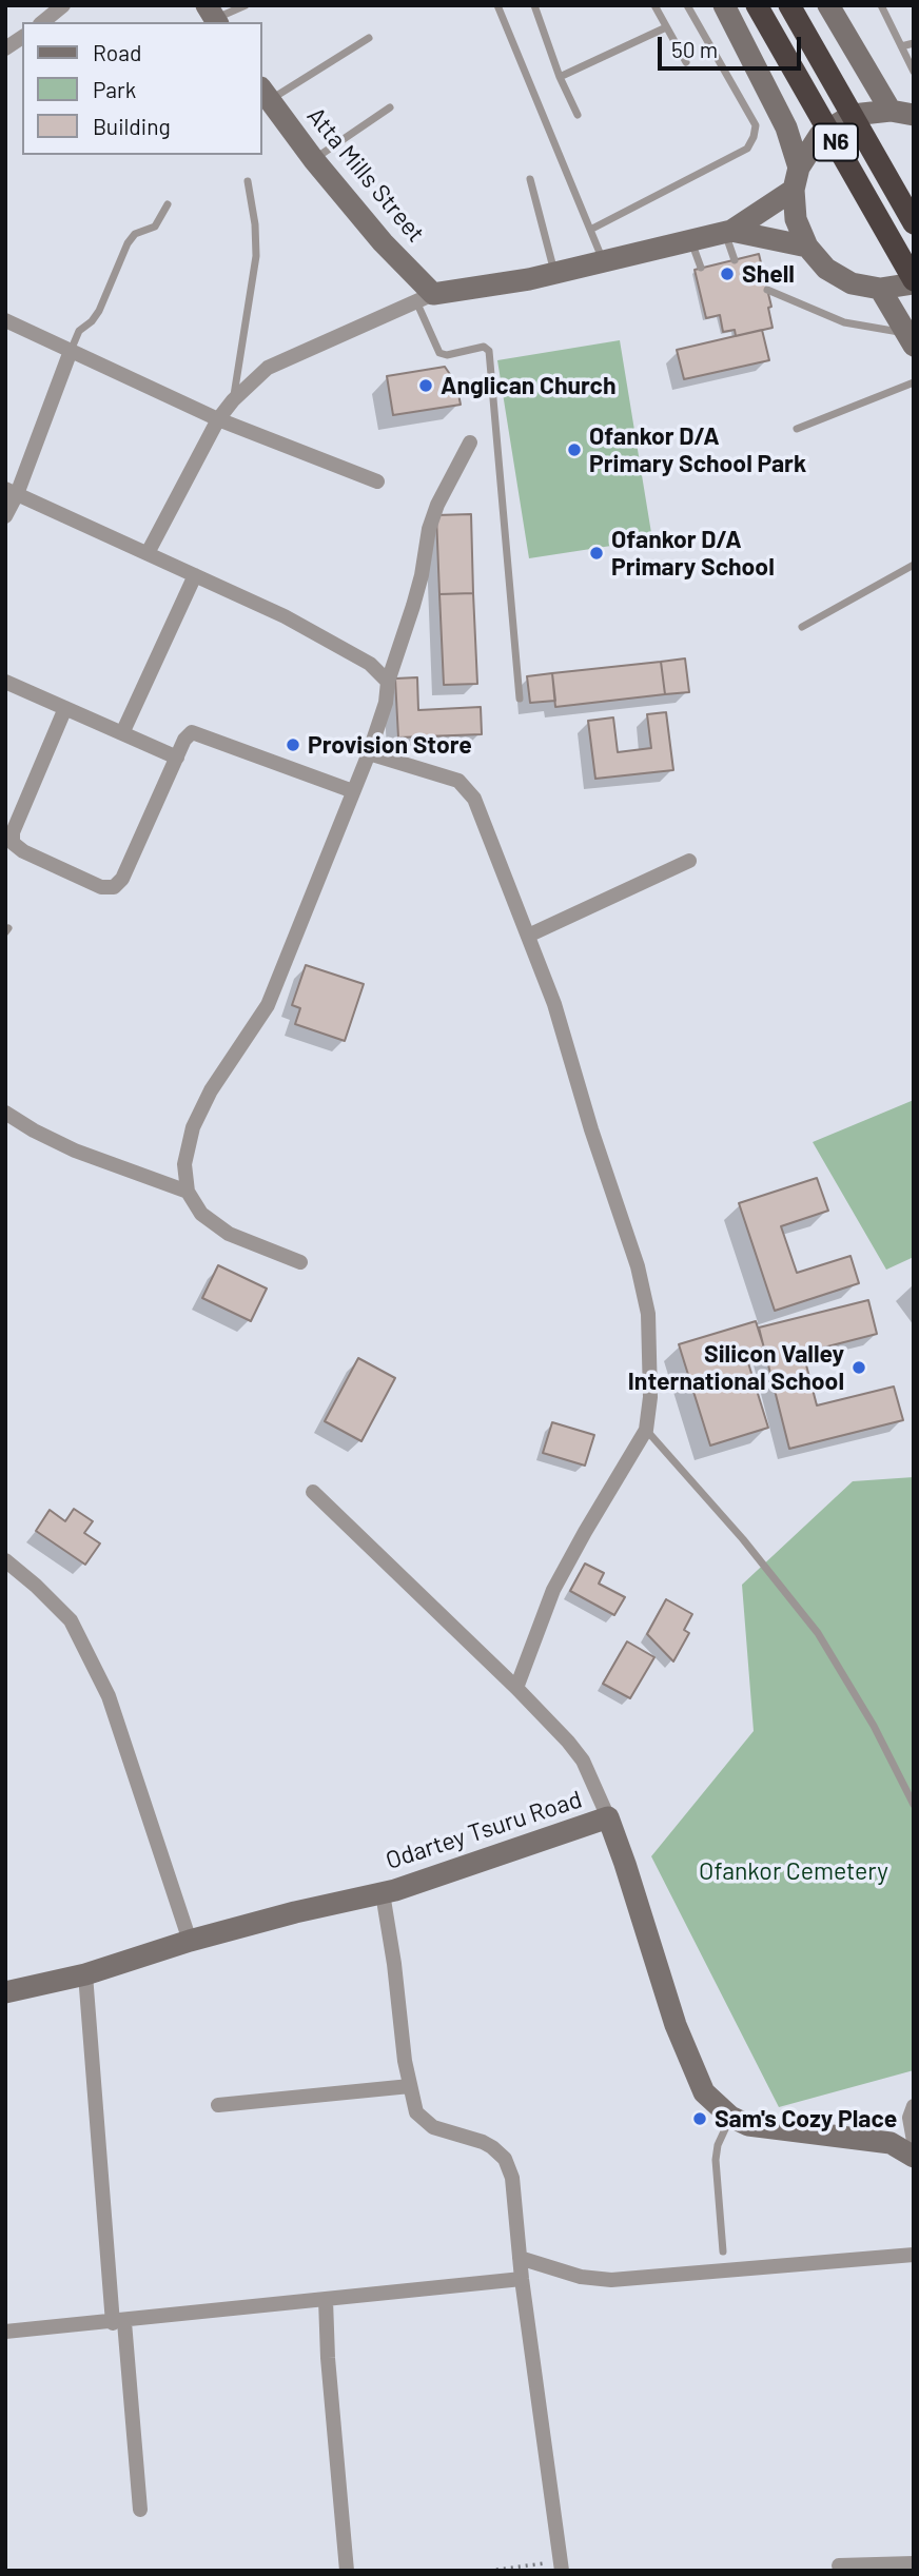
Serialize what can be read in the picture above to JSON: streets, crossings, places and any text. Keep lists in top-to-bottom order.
{
  "streets": {
    "highway": ["N6"],
    "main road": ["Atta Mills Street", "Odartey Tsuru Road"]
  },
  "parks": ["Ofankor Cemetery"],
  "places": [
    "Shell",
    "Anglican Church",
    "Ofankor D/A Primary School Park",
    "Ofankor D/A Primary School",
    "Provision Store",
    "Silicon Valley International School",
    "Sam's Cozy Place"
  ],
  "legend": ["Road", "Park", "Building"],
  "scale_bar": "50 m"
}
